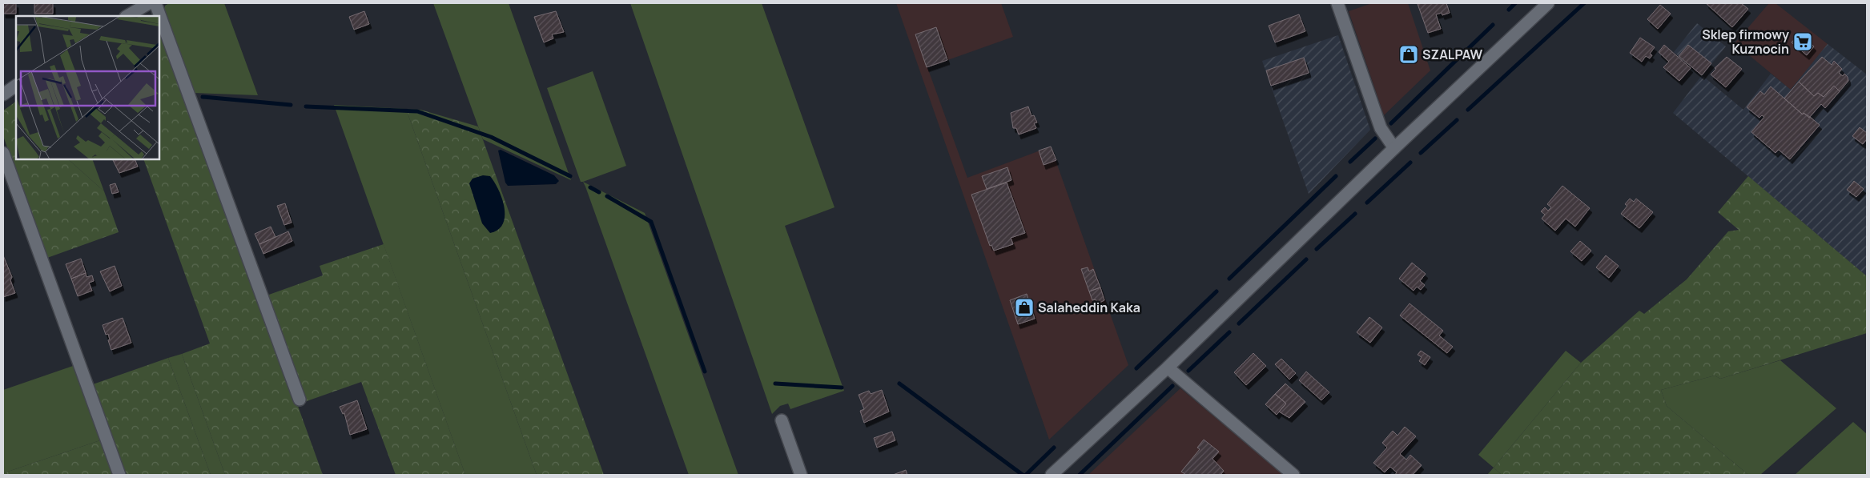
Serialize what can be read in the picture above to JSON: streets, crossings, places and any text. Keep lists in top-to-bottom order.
{
  "places": {
    "supermarket": ["Sklep firmowy Kuznocin"],
    "shop": ["SZALPAW", "Salaheddin Kaka"]
  }
}
